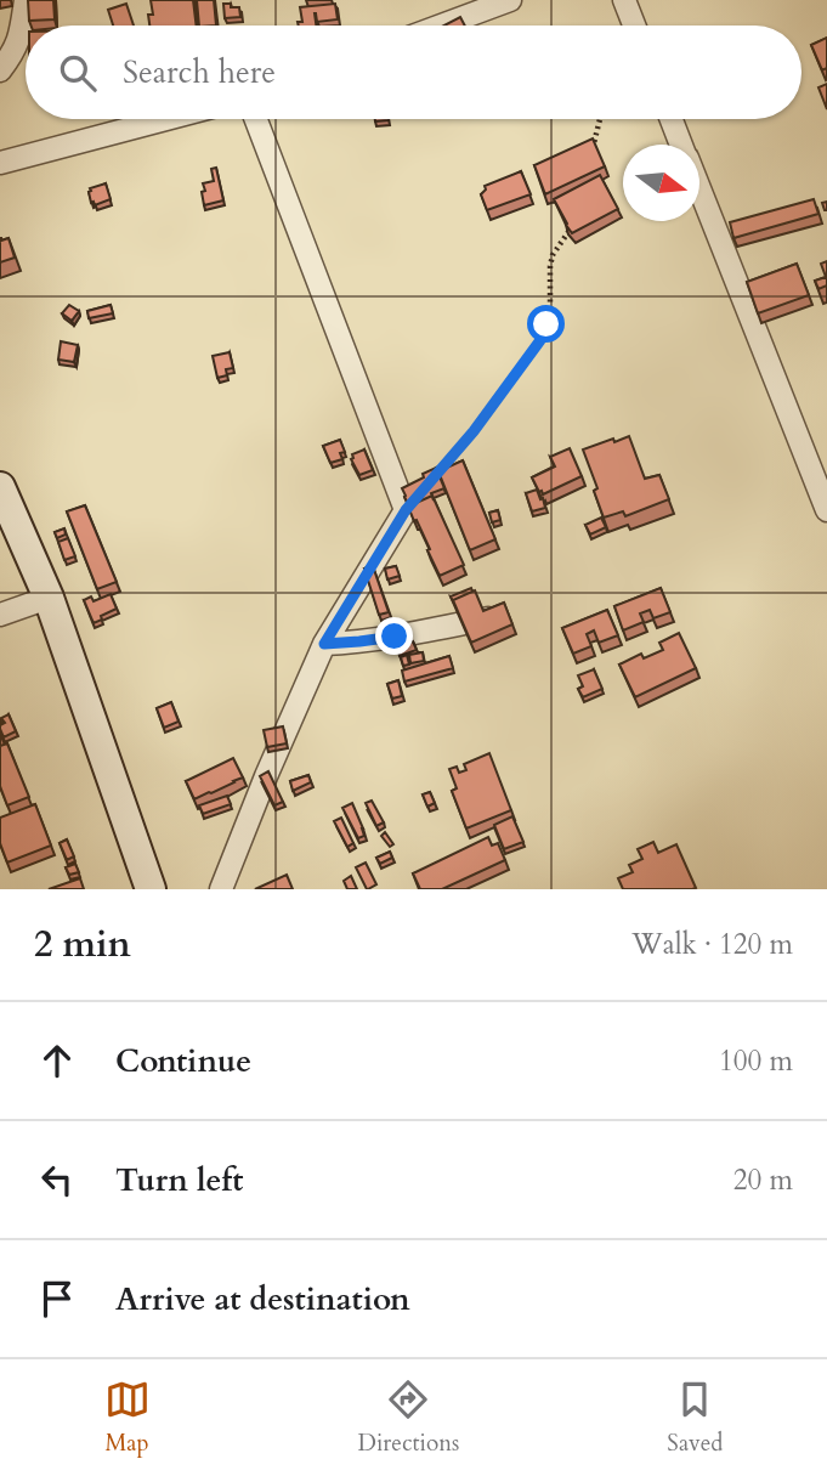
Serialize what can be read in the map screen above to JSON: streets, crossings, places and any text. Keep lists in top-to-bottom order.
{
  "north": "right",
  "page": {
    "search": "Search here",
    "heading": ["2 min", "Walk · 120 m"],
    "list": [
      ["Continue", "100 m"],
      ["Turn left", "20 m"],
      "Arrive at destination"
    ],
    "nav": ["Map", "Directions", "Saved"]
  }
}
